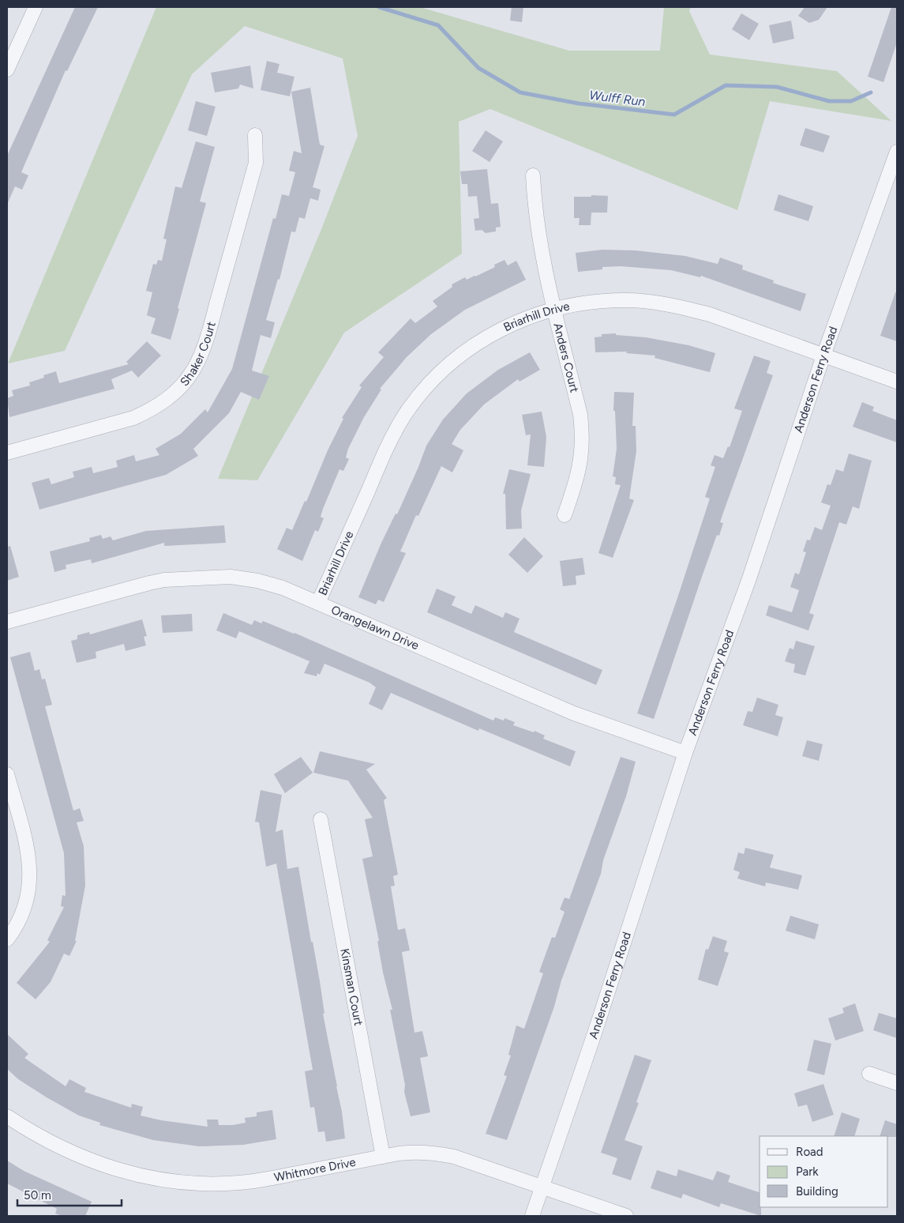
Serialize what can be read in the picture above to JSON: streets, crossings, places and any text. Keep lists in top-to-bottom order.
{
  "streets": {
    "street": [
      "Briarhill Drive",
      "Shaker Court",
      "Anders Court",
      "Anderson Ferry Road",
      "Orangelawn Drive",
      "Kinsman Court",
      "Whitmore Drive"
    ]
  },
  "crossings": [
    ["Briarhill Drive", "Anders Court"],
    ["Briarhill Drive", "Anderson Ferry Road"],
    ["Briarhill Drive", "Orangelawn Drive"],
    ["Anderson Ferry Road", "Orangelawn Drive"],
    ["Anderson Ferry Road", "Whitmore Drive"],
    ["Kinsman Court", "Whitmore Drive"]
  ],
  "water": ["Wulff Run"],
  "legend": ["Road", "Park", "Building"],
  "scale_bar": "50 m"
}
